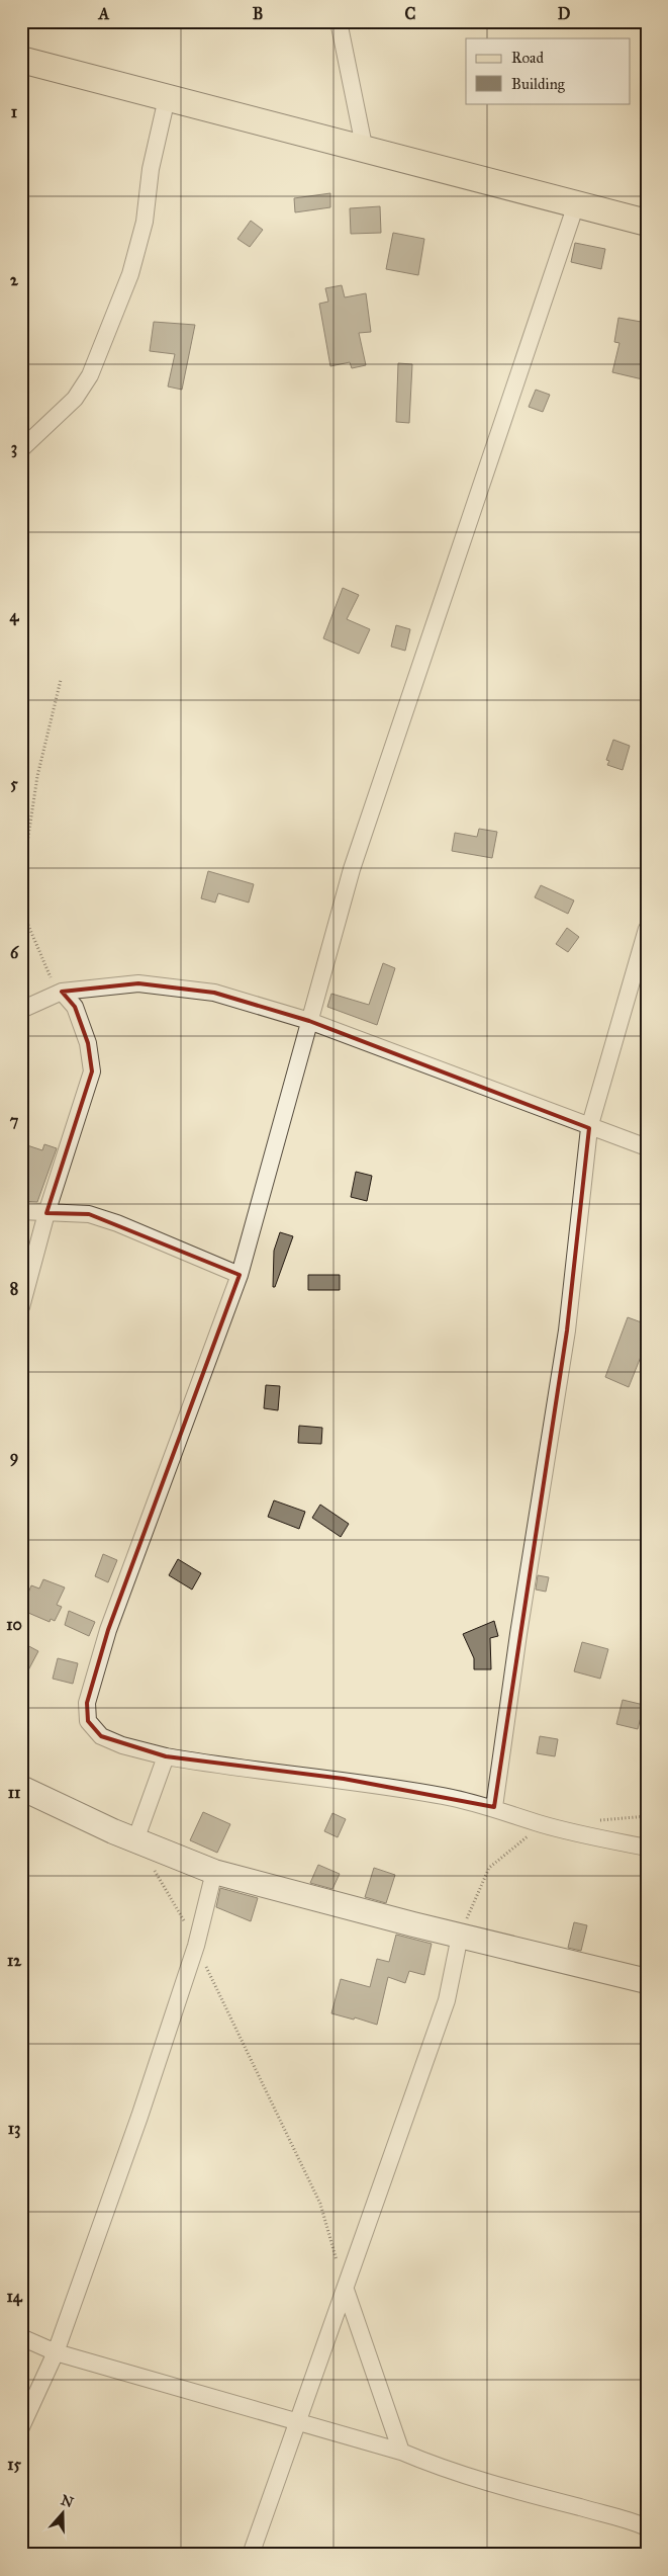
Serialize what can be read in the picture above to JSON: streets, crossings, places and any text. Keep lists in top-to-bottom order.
{
  "legend": ["Road", "Building"],
  "north": "top",
  "grid": {
    "columns": [
      "A",
      "B",
      "C",
      "D"
    ],
    "rows": [
      "1",
      "2",
      "3",
      "4",
      "5",
      "6",
      "7",
      "8",
      "9",
      "10",
      "11",
      "12",
      "13",
      "14",
      "15"
    ]
  }
}
